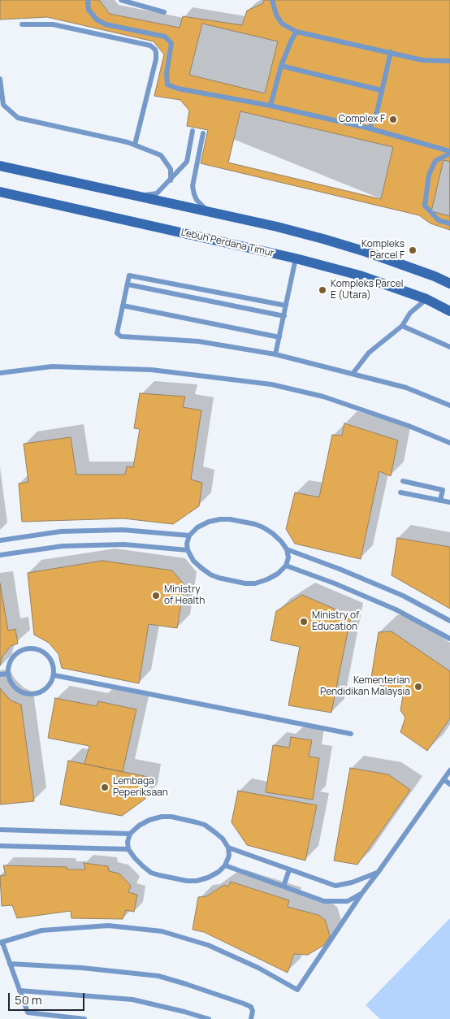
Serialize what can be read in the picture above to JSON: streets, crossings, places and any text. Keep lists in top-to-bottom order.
{
  "streets": {
    "main road": ["Lebuh Perdana Timur"]
  },
  "places": [
    "Complex F",
    "Kompleks Parcel F",
    "Kompleks Parcel E (Utara)",
    "Ministry of Health",
    "Ministry of Education",
    "Kementerian Pendidikan Malaysia",
    "Lembaga Peperiksaan"
  ],
  "scale_bar": "50 m"
}
